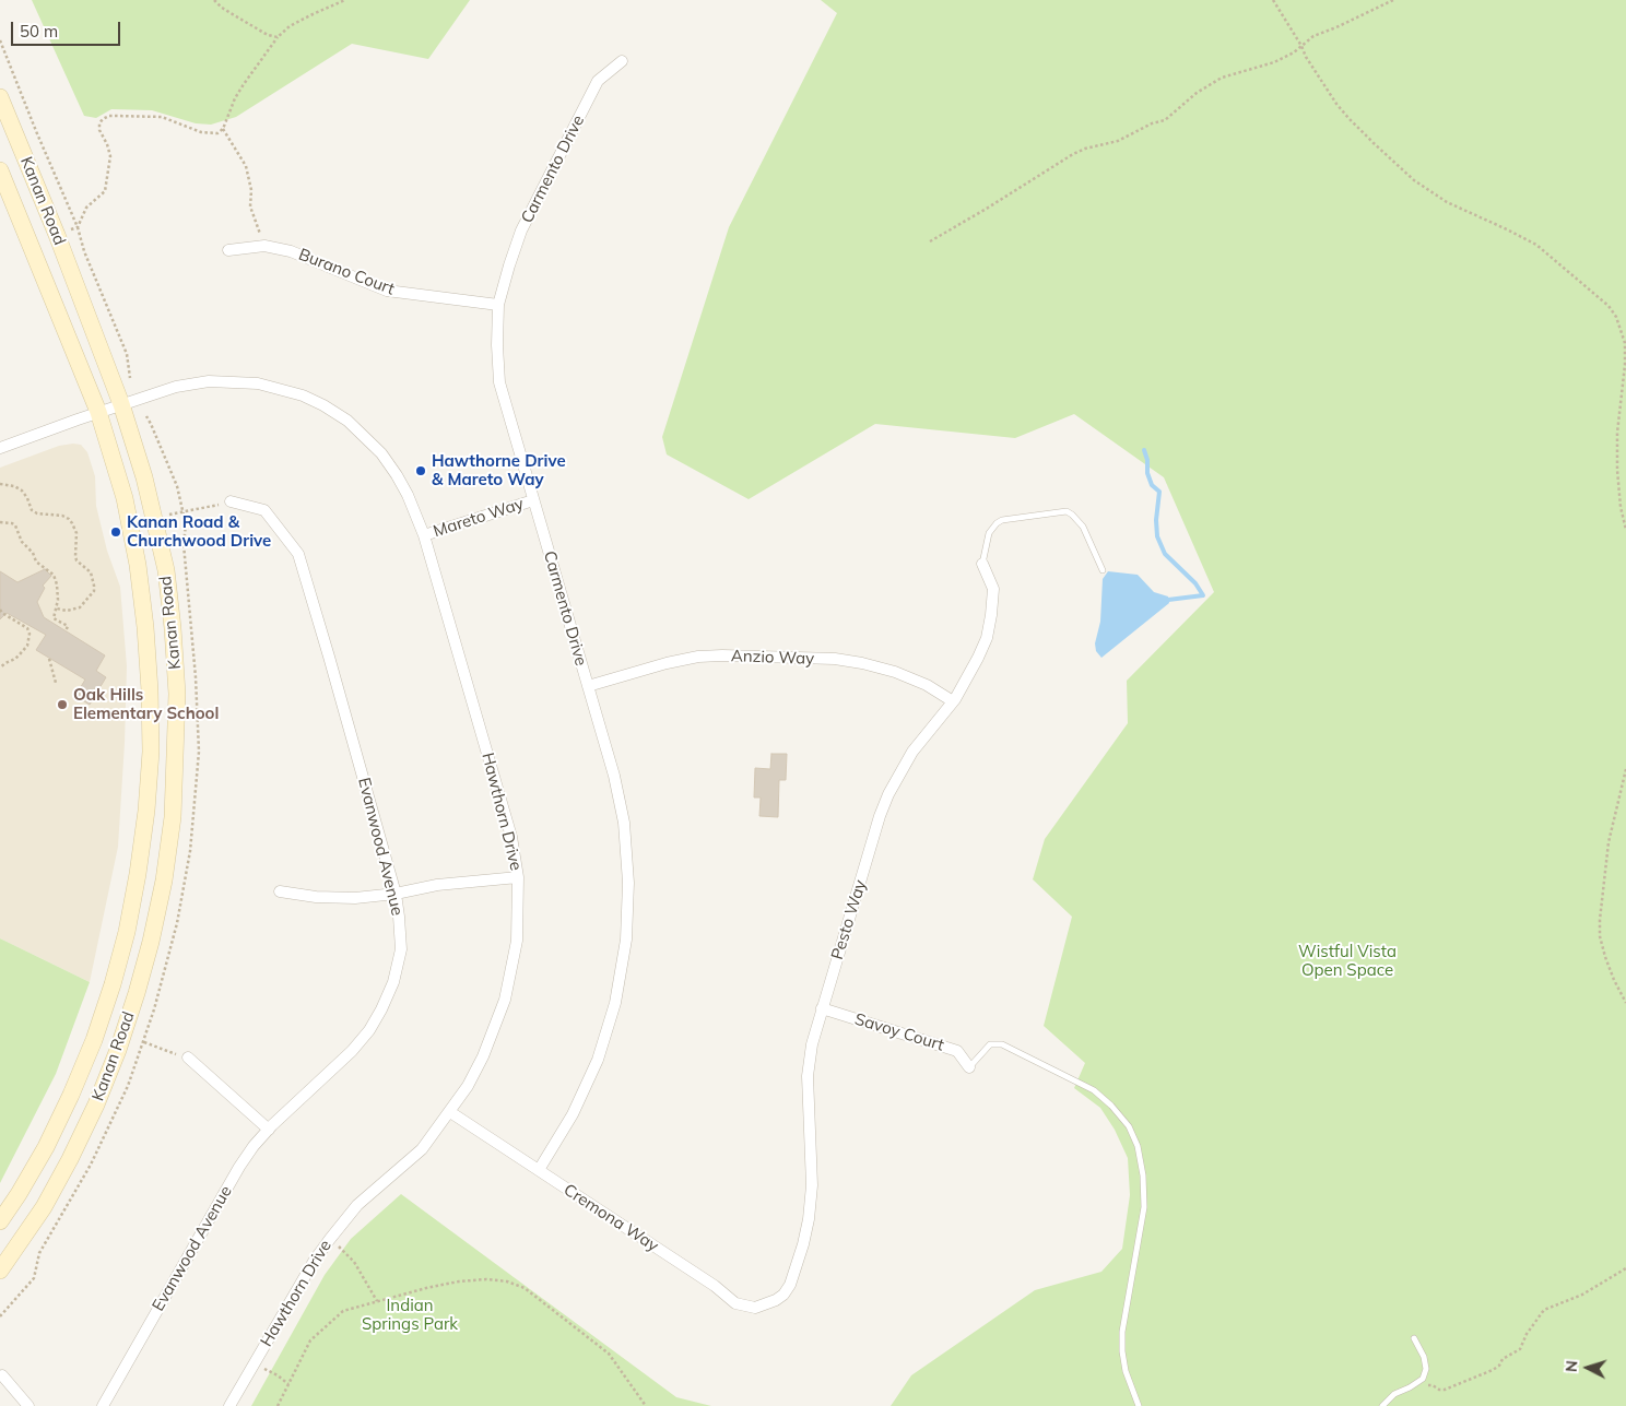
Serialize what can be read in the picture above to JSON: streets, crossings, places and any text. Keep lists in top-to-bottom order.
{
  "streets": {
    "main road": ["Kanan Road"],
    "street": [
      "Carmento Drive",
      "Burano Court",
      "Mareto Way",
      "Anzio Way",
      "Hawthorn Drive",
      "Evanwood Avenue",
      "Pesto Way",
      "Savoy Court",
      "Cremona Way"
    ]
  },
  "crossings": [
    ["Carmento Drive", "Burano Court"],
    ["Carmento Drive", "Mareto Way"],
    ["Carmento Drive", "Anzio Way"],
    ["Carmento Drive", "Cremona Way"],
    ["Kanan Road", "Hawthorn Drive"],
    ["Mareto Way", "Hawthorn Drive"],
    ["Anzio Way", "Pesto Way"],
    ["Hawthorn Drive", "Cremona Way"],
    ["Pesto Way", "Savoy Court"],
    ["Pesto Way", "Cremona Way"]
  ],
  "parks": ["Wistful Vista Open Space", "Indian Springs Park"],
  "places": ["Hawthorne Drive & Mareto Way", "Kanan Road & Churchwood Drive", "Oak Hills Elementary School"],
  "scale_bar": "50 m",
  "north": "left"
}
